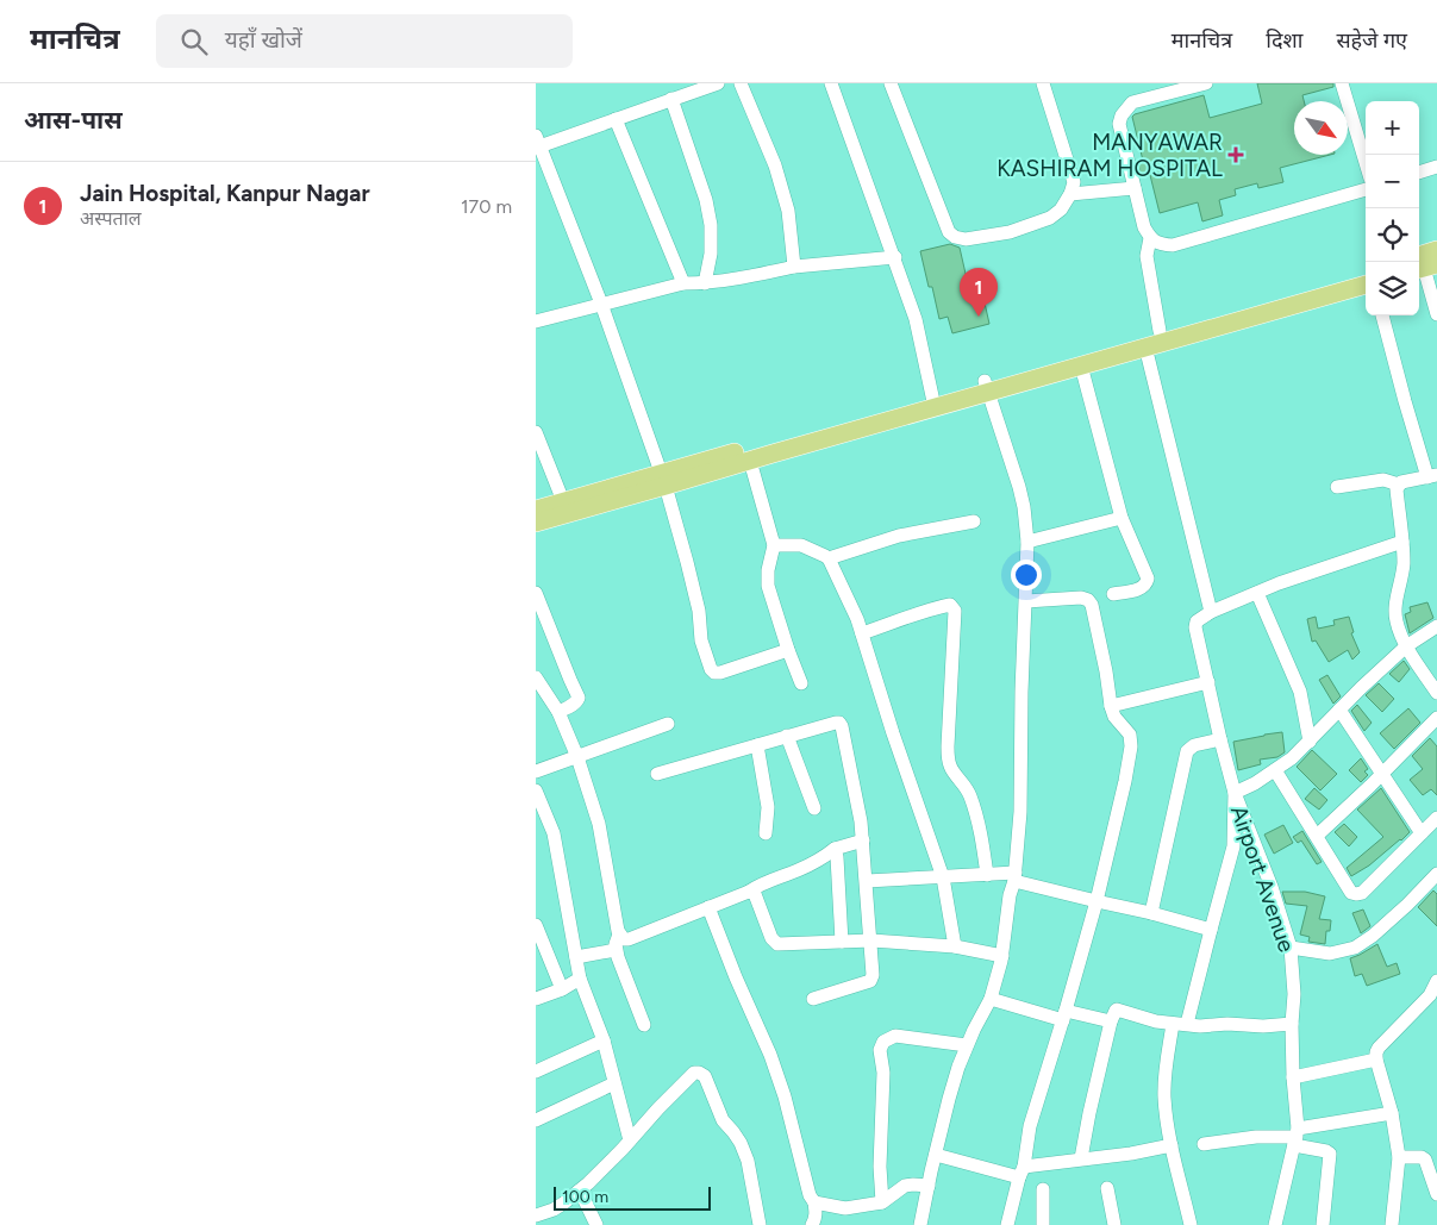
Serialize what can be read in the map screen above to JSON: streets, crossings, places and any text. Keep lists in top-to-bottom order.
{
  "streets": {
    "street": ["Airport Avenue"]
  },
  "places": {
    "health": ["MANYAWAR KASHIRAM HOSPITAL"]
  },
  "scale_bar": "100 m",
  "north": "bottom right",
  "page": {
    "header": "मानचित्र",
    "search": "यहाँ खोजें",
    "nav": ["मानचित्र", "दिशा", "सहेजे गए"],
    "heading": "आस-पास",
    "map_buttons": ["+", "−"],
    "list": [
      {
        "mark": "1",
        "name": "Jain Hospital, Kanpur Nagar",
        "note": "अस्पताल",
        "value": "170 m"
      }
    ],
    "pins": "1",
    "scale": "100 m"
  }
}
